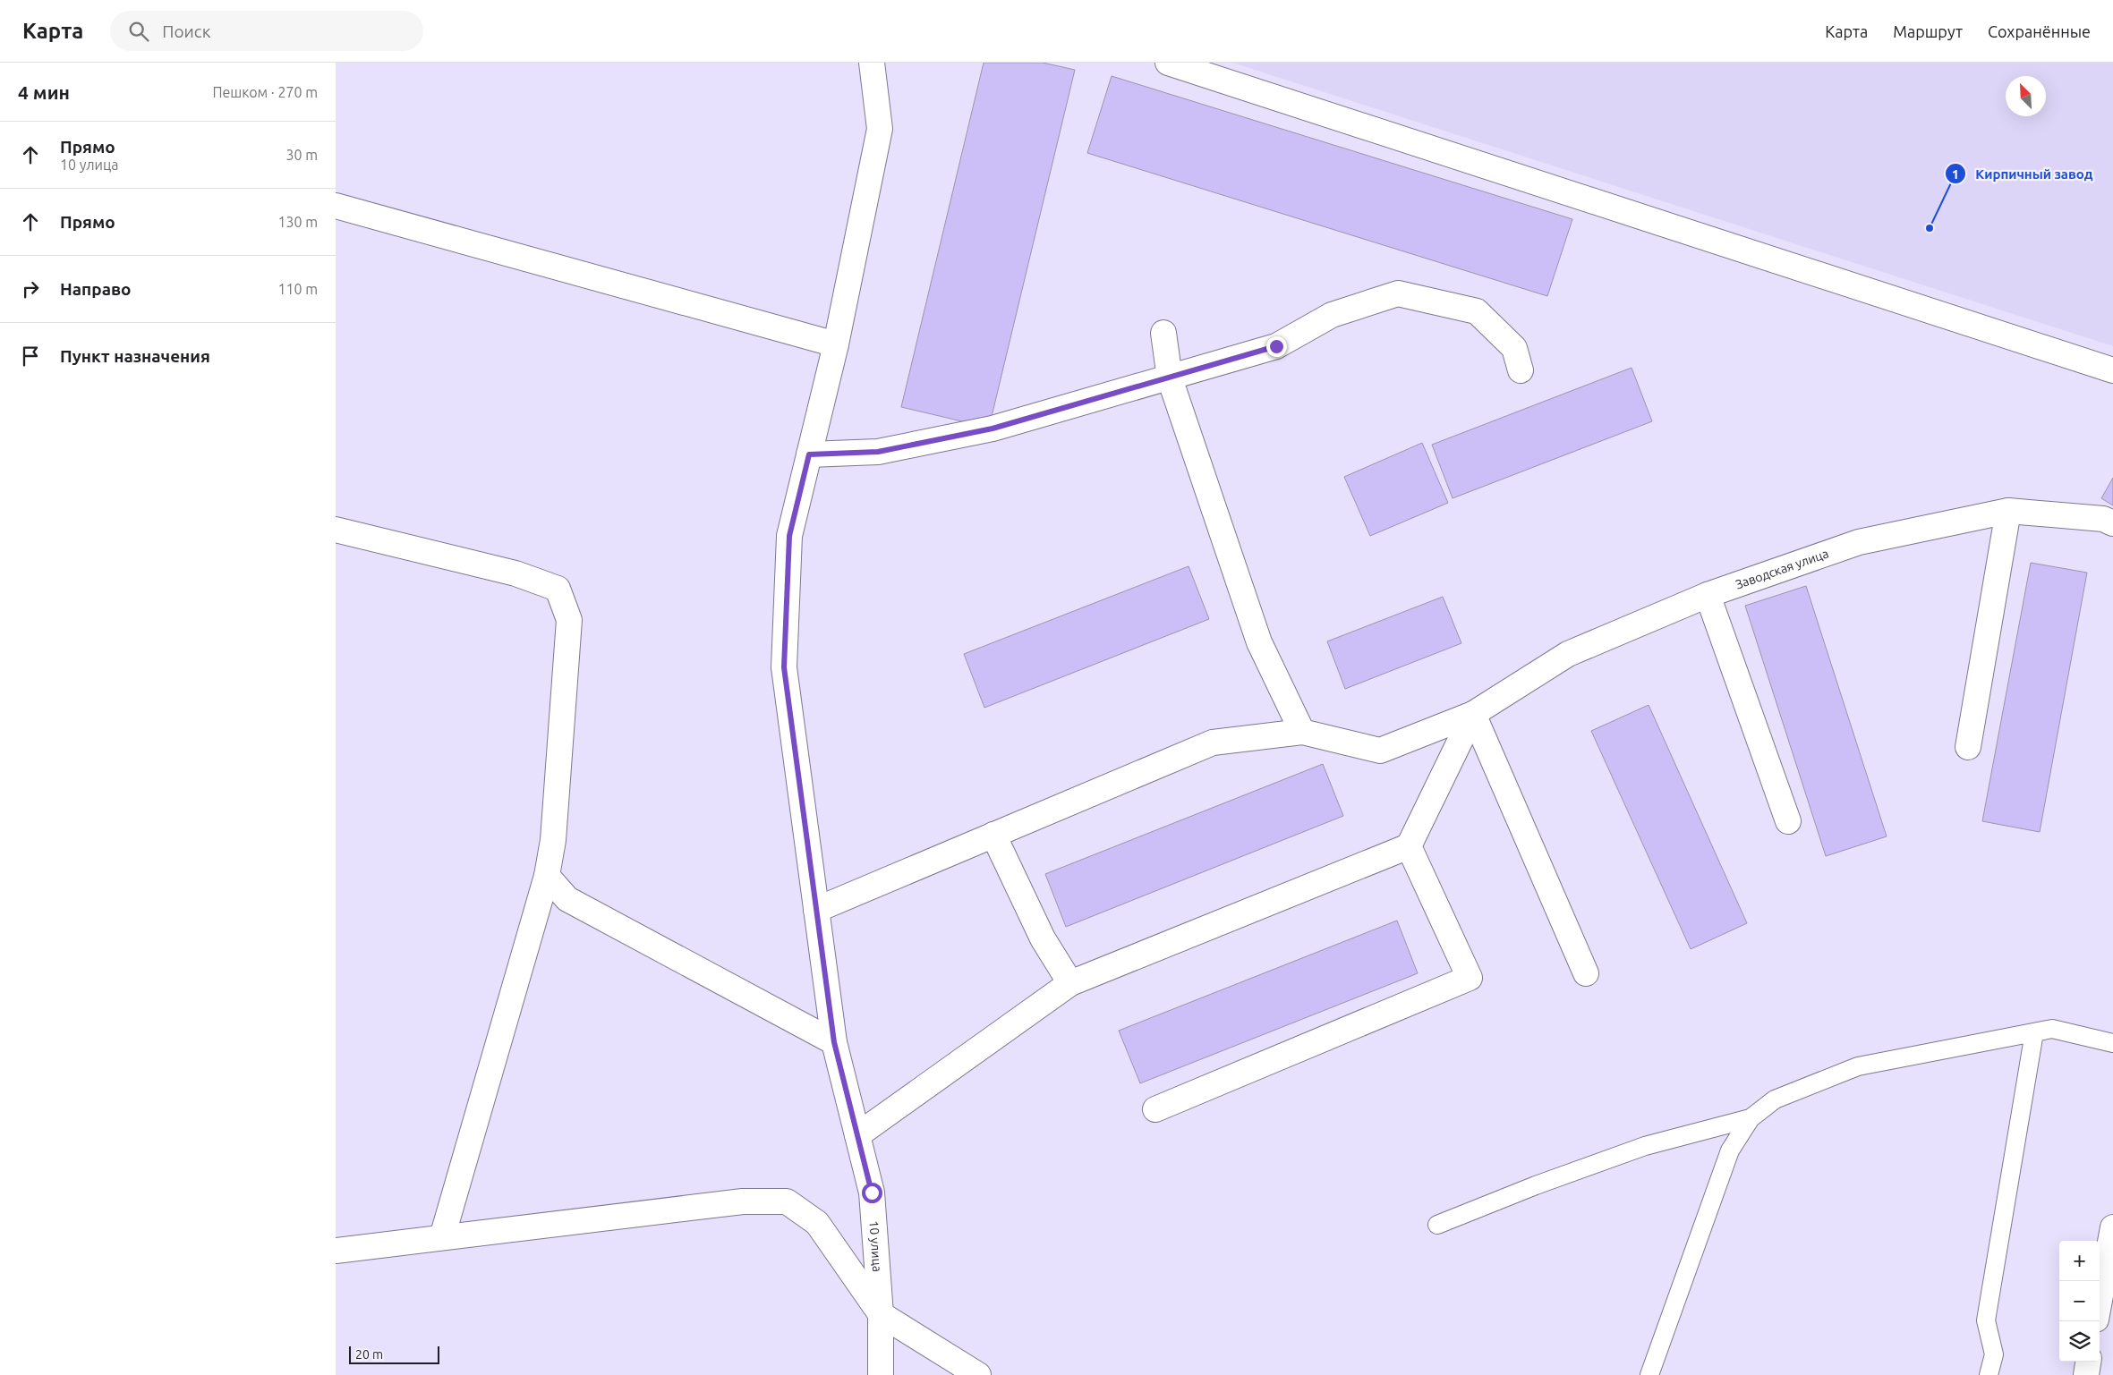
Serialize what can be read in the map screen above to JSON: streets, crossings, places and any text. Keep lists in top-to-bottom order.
{
  "streets": {
    "street": ["Заводская улица", "10 улица"]
  },
  "places": ["Кирпичный завод"],
  "scale_bar": "20 m",
  "north": "top left",
  "page": {
    "header": "Карта",
    "search": "Поиск",
    "nav": ["Карта", "Маршрут", "Сохранённые"],
    "heading": ["4 мин", "Пешком · 270 m"],
    "list": [
      ["Прямо", "10 улица", "30 m"],
      ["Прямо", "130 m"],
      ["Направо", "110 m"],
      "Пункт назначения"
    ],
    "map_buttons": ["+", "−"],
    "scale": "20 m"
  }
}
